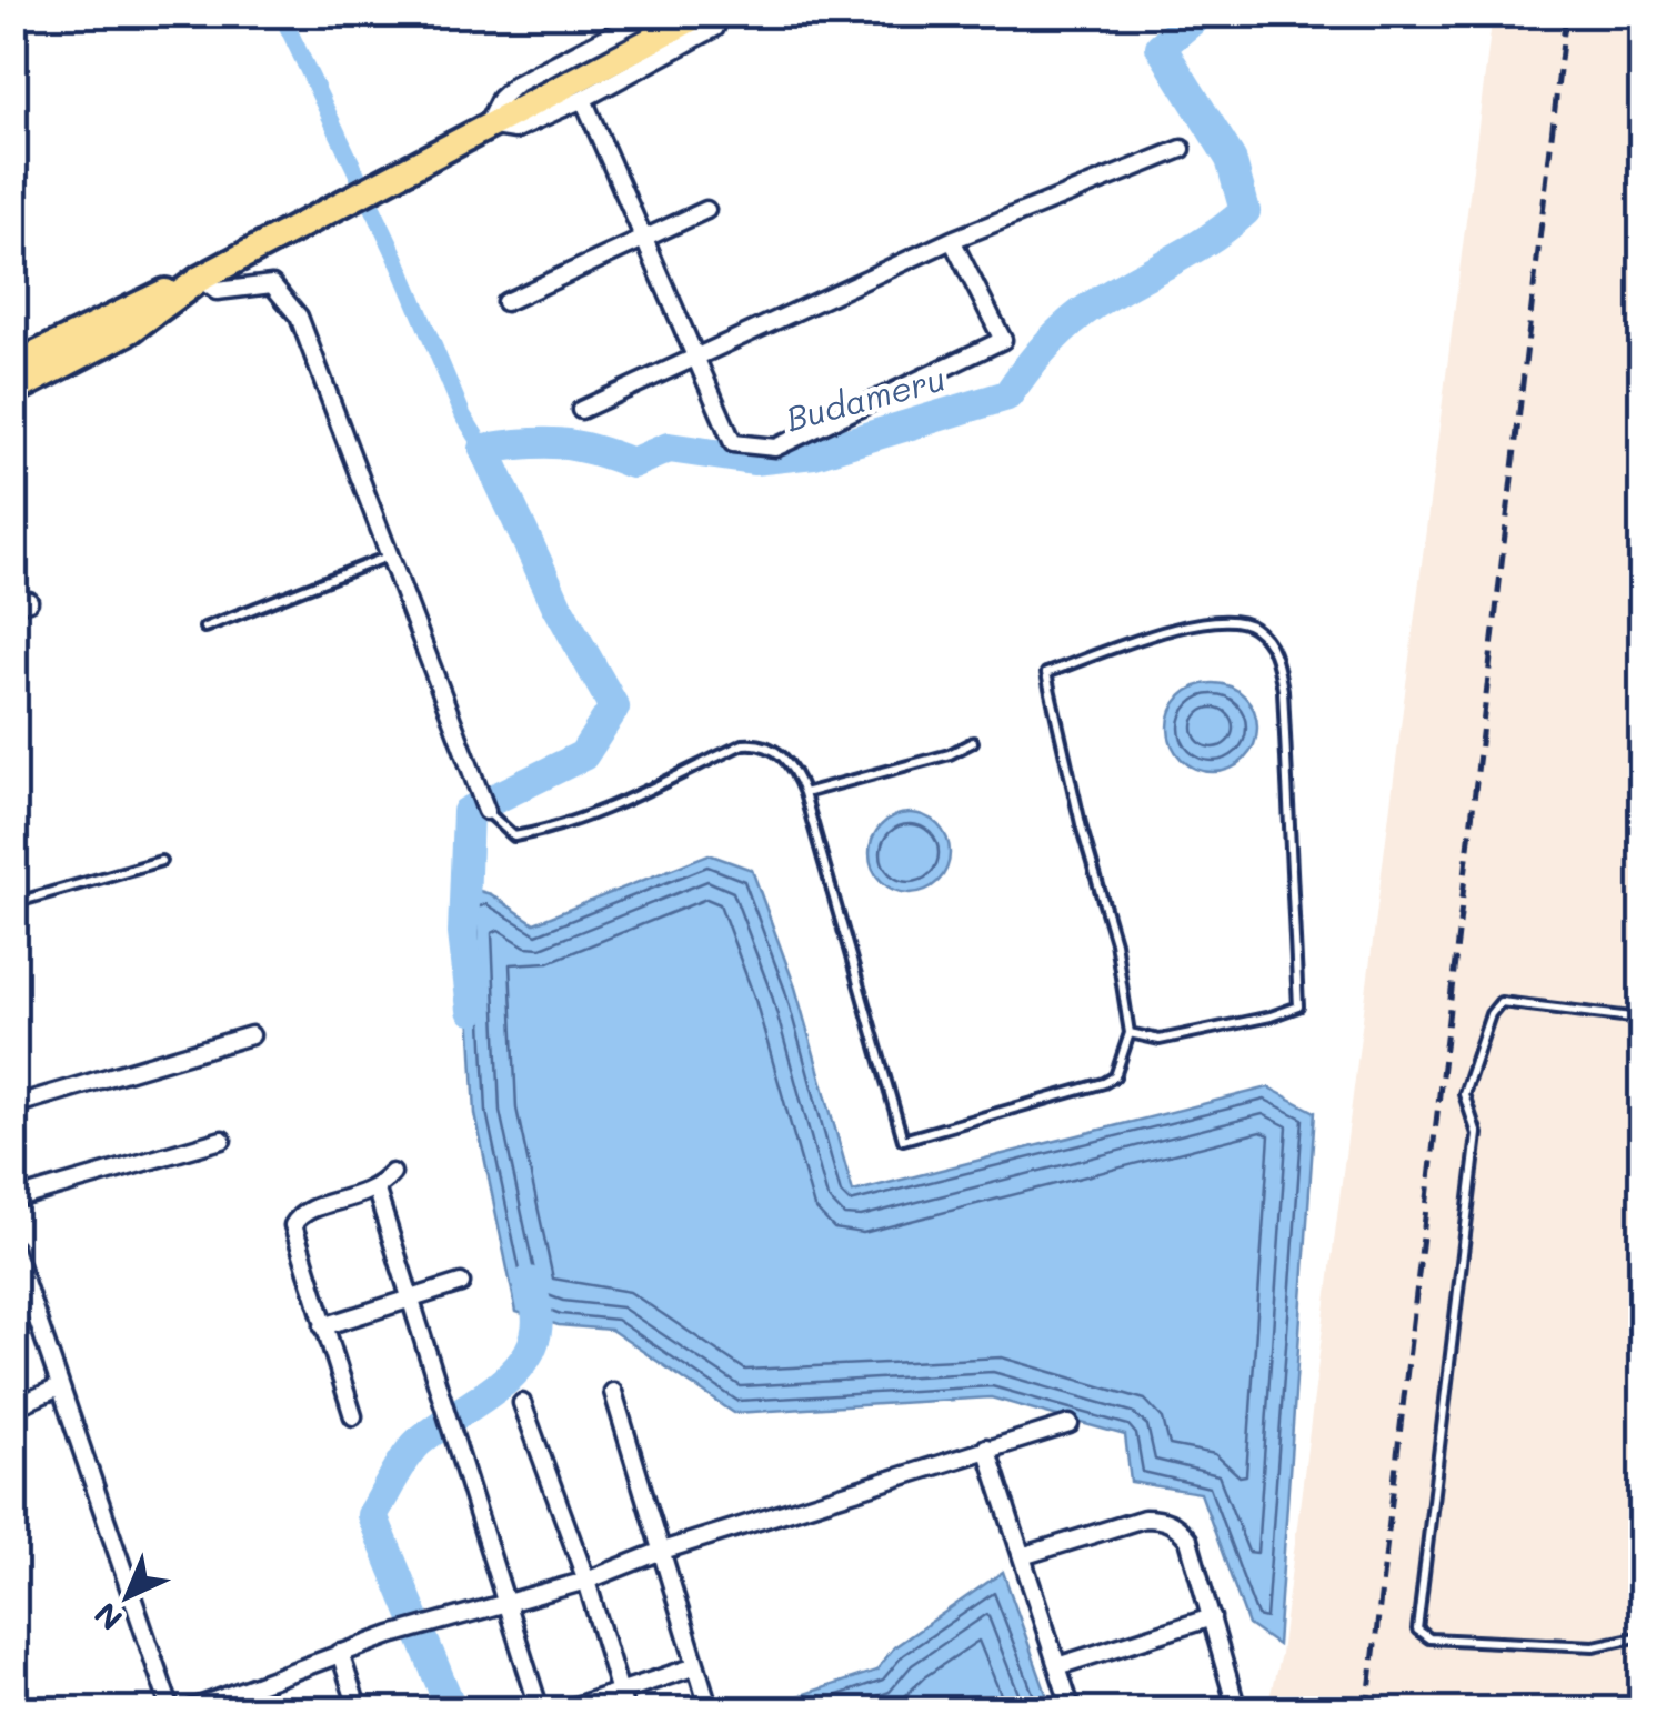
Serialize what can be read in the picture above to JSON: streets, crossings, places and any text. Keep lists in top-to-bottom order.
{
  "water": ["Budameru"],
  "north": "bottom left"
}
